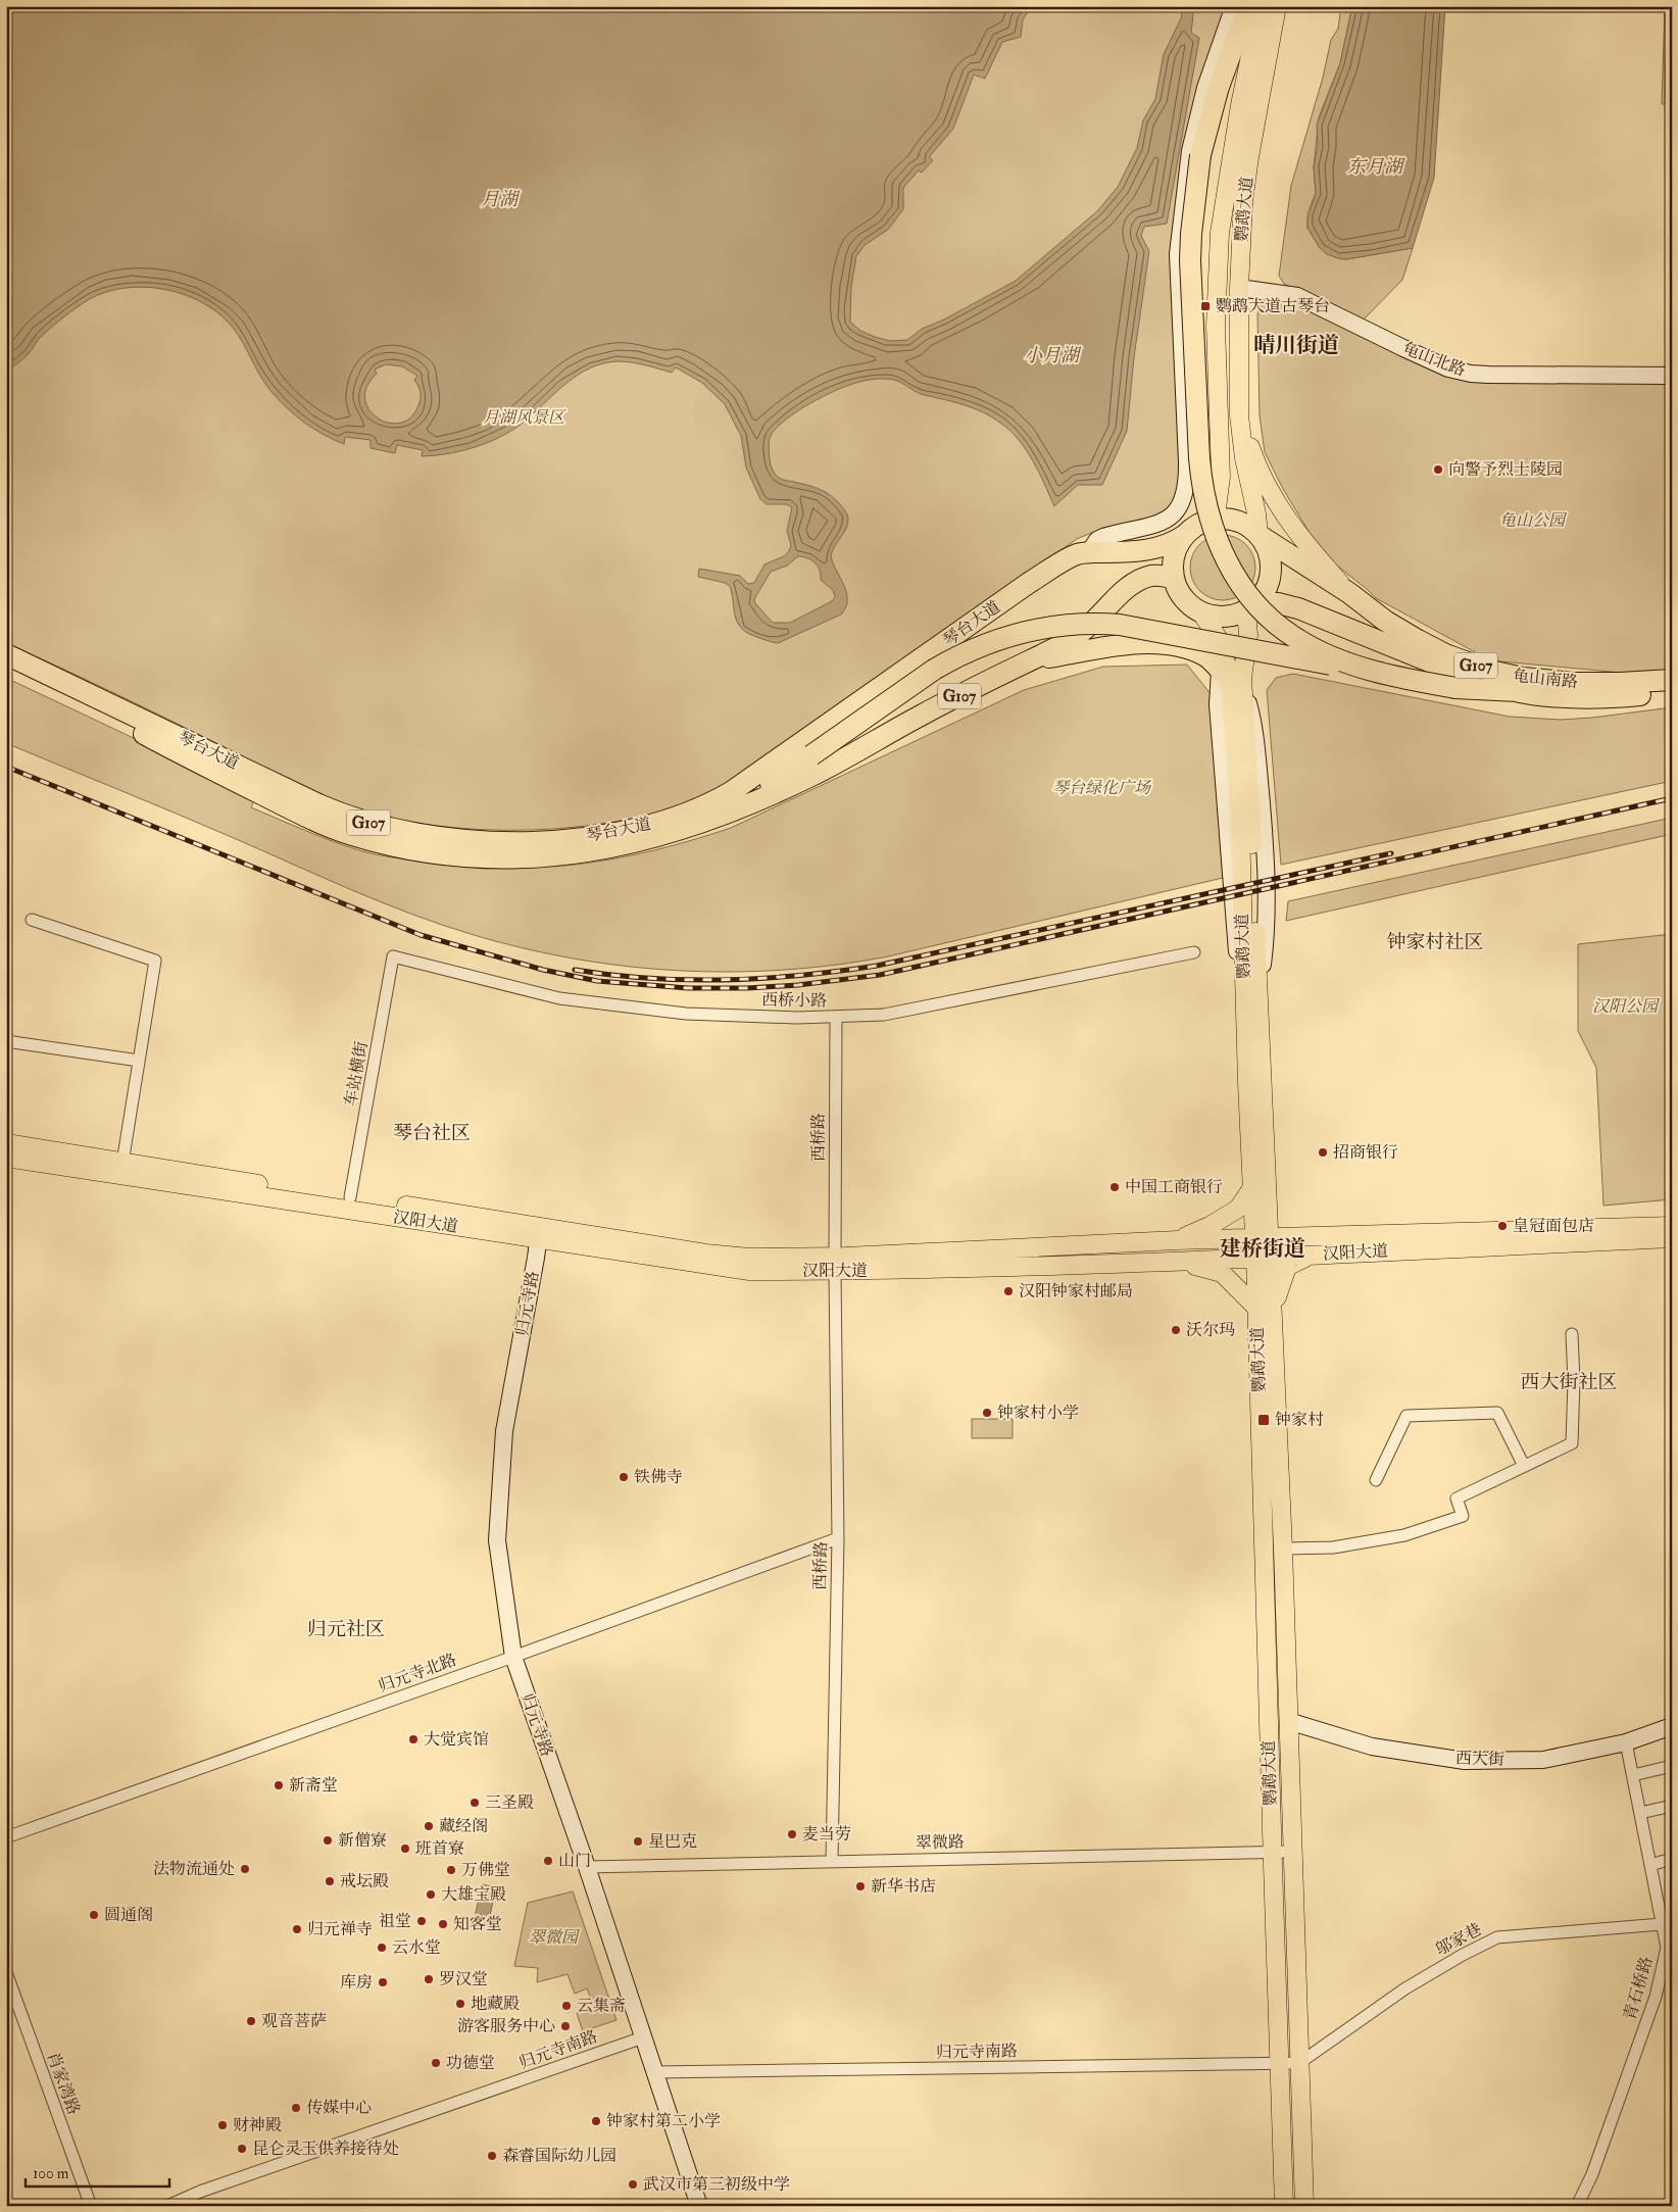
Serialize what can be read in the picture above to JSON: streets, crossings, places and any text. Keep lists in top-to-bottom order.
{
  "streets": {
    "highway": ["琴台大道", "G107", "龟山南路"],
    "main road": ["鹦鹉大道", "汉阳大道"],
    "street": [
      "龟山北路",
      "西桥小路",
      "车站横街",
      "西桥路",
      "归元寺路",
      "归元寺北路",
      "西大街",
      "翠微路",
      "邬家巷",
      "青石桥路",
      "归元寺南路",
      "肖家湾路"
    ]
  },
  "crossings": [
    ["鹦鹉大道", "龟山北路"],
    ["鹦鹉大道", "G107"],
    ["鹦鹉大道", "汉阳大道"],
    ["鹦鹉大道", "西大街"],
    ["鹦鹉大道", "翠微路"],
    ["鹦鹉大道", "邬家巷"],
    ["鹦鹉大道", "归元寺南路"],
    ["琴台大道", "G107"],
    ["G107", "龟山南路"],
    ["西桥小路", "车站横街"],
    ["西桥小路", "西桥路"],
    ["车站横街", "汉阳大道"],
    ["西桥路", "汉阳大道"],
    ["西桥路", "归元寺北路"],
    ["西桥路", "翠微路"],
    ["汉阳大道", "归元寺路"],
    ["归元寺路", "归元寺北路"],
    ["归元寺路", "翠微路"],
    ["归元寺路", "归元寺南路"],
    ["西大街", "青石桥路"],
    ["邬家巷", "青石桥路"],
    ["邬家巷", "归元寺南路"]
  ],
  "districts": [
    "晴川街道",
    "钟家村社区",
    "琴台社区",
    "建桥街道",
    "西大街社区",
    "归元社区"
  ],
  "water": ["东月湖", "月湖", "小月湖"],
  "parks": [
    "月湖风景区",
    "龟山公园",
    "琴台绿化广场",
    "汉阳公园",
    "翠微园"
  ],
  "places": {
    "transit": ["鹦鹉大道古琴台", "钟家村"],
    "other": [
      "向警予烈士陵园",
      "招商银行",
      "中国工商银行",
      "皇冠面包店",
      "汉阳钟家村邮局",
      "沃尔玛",
      "钟家村小学",
      "铁佛寺",
      "大觉宾馆",
      "新斋堂",
      "三圣殿",
      "藏经阁",
      "麦当劳",
      "新僧寮",
      "星巴克",
      "班首寮",
      "山门",
      "法物流通处",
      "万佛堂",
      "戒坛殿",
      "新华书店",
      "大雄宝殿",
      "圆通阁",
      "祖堂",
      "知客堂",
      "归元禅寺",
      "云水堂",
      "罗汉堂",
      "库房",
      "地藏殿",
      "云集斋",
      "观音菩萨",
      "游客服务中心",
      "功德堂",
      "传媒中心",
      "钟家村第二小学",
      "财神殿",
      "昆仑灵玉供养接待处",
      "森睿国际幼儿园",
      "武汉市第三初级中学"
    ]
  },
  "scale_bar": "100 m"
}
